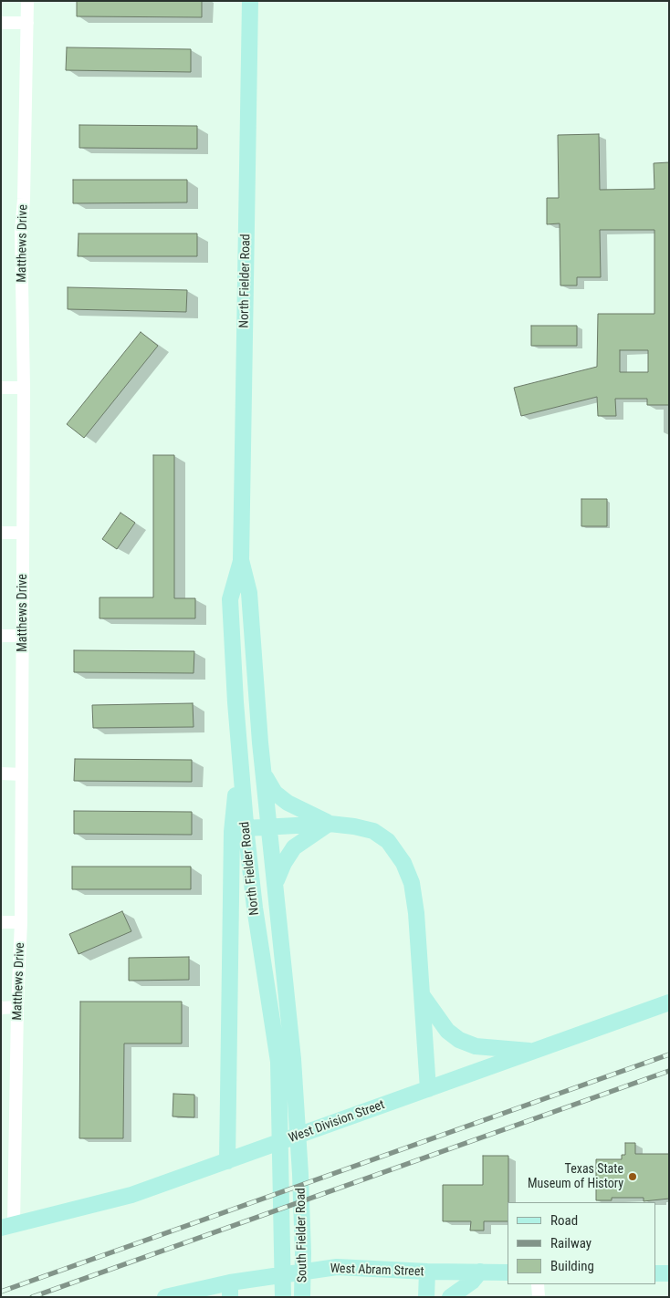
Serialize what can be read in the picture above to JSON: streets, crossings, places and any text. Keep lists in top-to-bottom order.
{
  "streets": {
    "main road": [
      "North Fielder Road",
      "West Division Street",
      "South Fielder Road",
      "West Abram Street"
    ],
    "street": ["Matthews Drive"]
  },
  "crossings": [
    ["Matthews Drive", "West Division Street"],
    ["North Fielder Road", "South Fielder Road"]
  ],
  "places": ["Texas State Museum of History"],
  "legend": ["Road", "Railway", "Building"]
}
